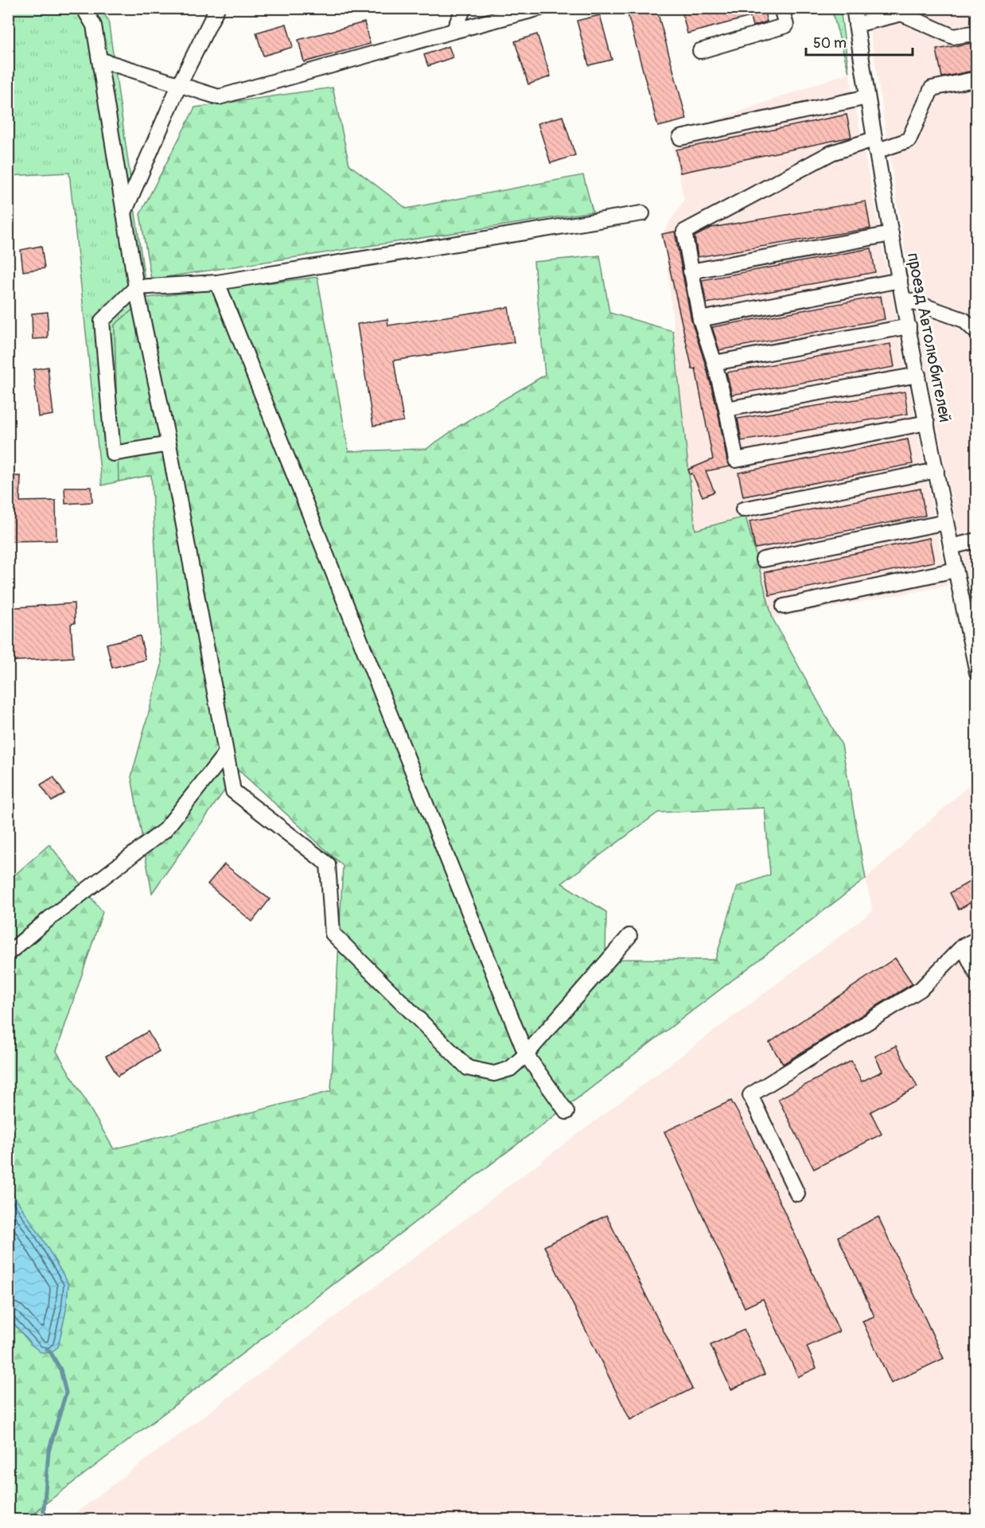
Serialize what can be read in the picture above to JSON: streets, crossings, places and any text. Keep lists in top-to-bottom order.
{
  "streets": {
    "street": ["проезд Автолюбителей"]
  },
  "scale_bar": "50 m"
}
